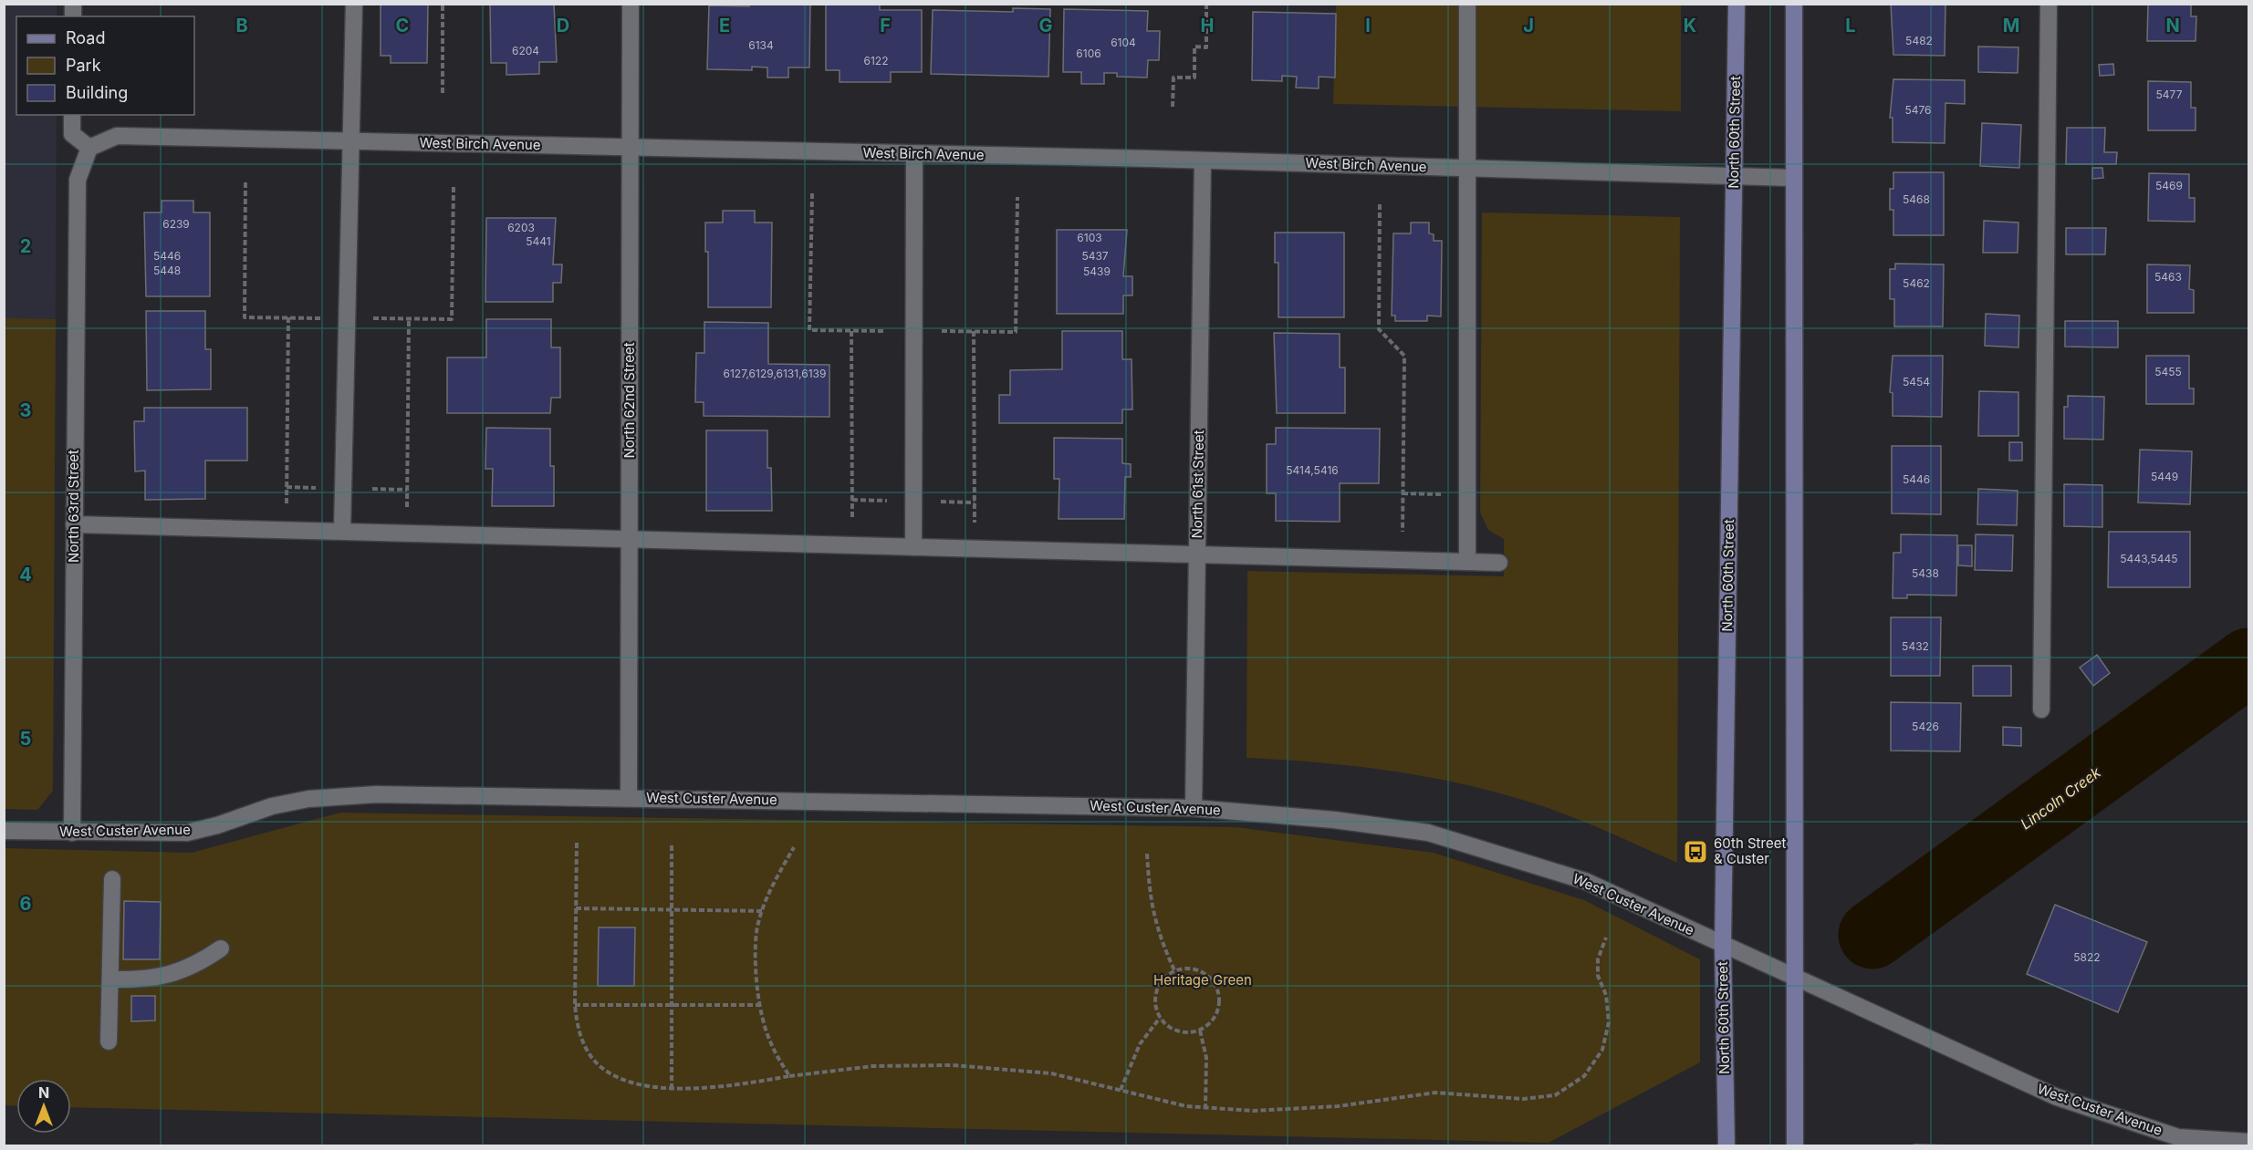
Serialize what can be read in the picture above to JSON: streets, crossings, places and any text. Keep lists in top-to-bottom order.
{
  "streets": {
    "main road": ["North 60th Street"],
    "street": [
      "West Birch Avenue",
      "North 62nd Street",
      "North 61st Street",
      "North 63rd Street",
      "West Custer Avenue"
    ]
  },
  "crossings": [
    ["North 60th Street", "West Birch Avenue"],
    ["North 60th Street", "West Custer Avenue"],
    ["West Birch Avenue", "North 62nd Street"],
    ["West Birch Avenue", "North 61st Street"],
    ["West Birch Avenue", "North 63rd Street"],
    ["North 62nd Street", "West Custer Avenue"],
    ["North 61st Street", "West Custer Avenue"],
    ["North 63rd Street", "West Custer Avenue"]
  ],
  "water": ["Lincoln Creek"],
  "parks": ["Heritage Green"],
  "places": {
    "bus stop": ["60th Street & Custer"]
  },
  "house_numbers": [
    "5482",
    "6104",
    "6134",
    "6204",
    "6106",
    "6122",
    "5477",
    "5476",
    "5469",
    "5468",
    "6239",
    "6203",
    "6103",
    "5441",
    "5446",
    "5437",
    "5448",
    "5439",
    "5463",
    "5462",
    "5455",
    "6127,6129,6131,6139",
    "5454",
    "5414,5416",
    "5449",
    "5446",
    "5443,5445",
    "5438",
    "5432",
    "5426",
    "5822"
  ],
  "legend": ["Road", "Park", "Building"],
  "north": "top",
  "grid": {
    "columns": [
      "B",
      "C",
      "D",
      "E",
      "F",
      "G",
      "H",
      "I",
      "J",
      "K",
      "L",
      "M",
      "N"
    ],
    "rows": [
      "2",
      "3",
      "4",
      "5",
      "6"
    ]
  }
}
